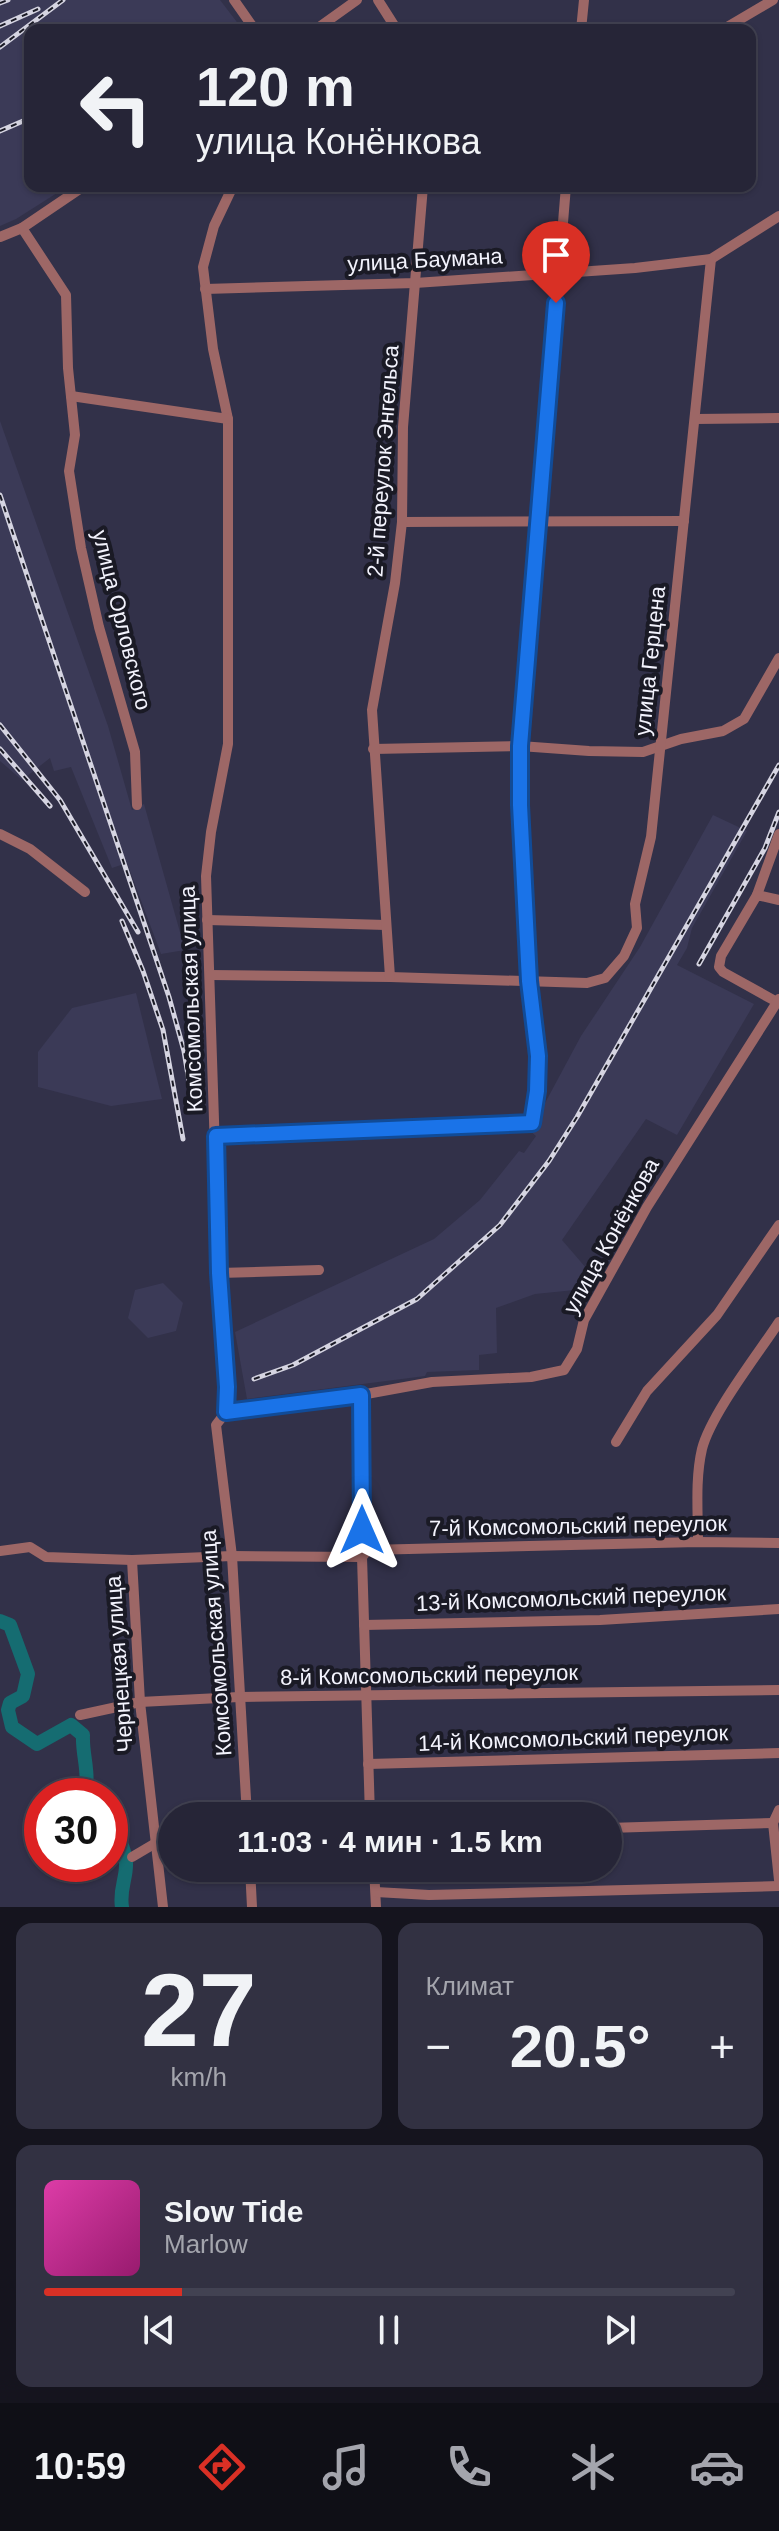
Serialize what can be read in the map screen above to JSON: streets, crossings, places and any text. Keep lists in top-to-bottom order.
{
  "streets": {
    "street": [
      "улица Баумана",
      "2-й переулок Энгельса",
      "улица Орловского",
      "улица Герцена",
      "Комсомольская улица",
      "улица Конёнкова",
      "7-й Комсомольский переулок",
      "13-й Комсомольский переулок",
      "Чернецкая улица",
      "8-й Комсомольский переулок",
      "14-й Комсомольский переулок"
    ]
  },
  "crossings": [
    ["улица Баумана", "2-й переулок Энгельса"],
    ["улица Баумана", "улица Герцена"],
    ["улица Баумана", "Комсомольская улица"],
    ["2-й переулок Энгельса", "улица Герцена"],
    ["улица Герцена", "Комсомольская улица"],
    ["Комсомольская улица", "улица Конёнкова"],
    ["Комсомольская улица", "7-й Комсомольский переулок"],
    ["Комсомольская улица", "8-й Комсомольский переулок"],
    ["7-й Комсомольский переулок", "Чернецкая улица"],
    ["Чернецкая улица", "8-й Комсомольский переулок"]
  ],
  "page": {
    "turn": ["120 m", "улица Конёнкова"],
    "limit": "30",
    "trip": "11:03 · 4 мин · 1.5 km",
    "tile": [
      ["27", "km/h"],
      "Климат"
    ],
    "heat": ["−", "20.5°", "+"],
    "song": ["Slow Tide", "Marlow"],
    "tabs": "10:59"
  }
}
